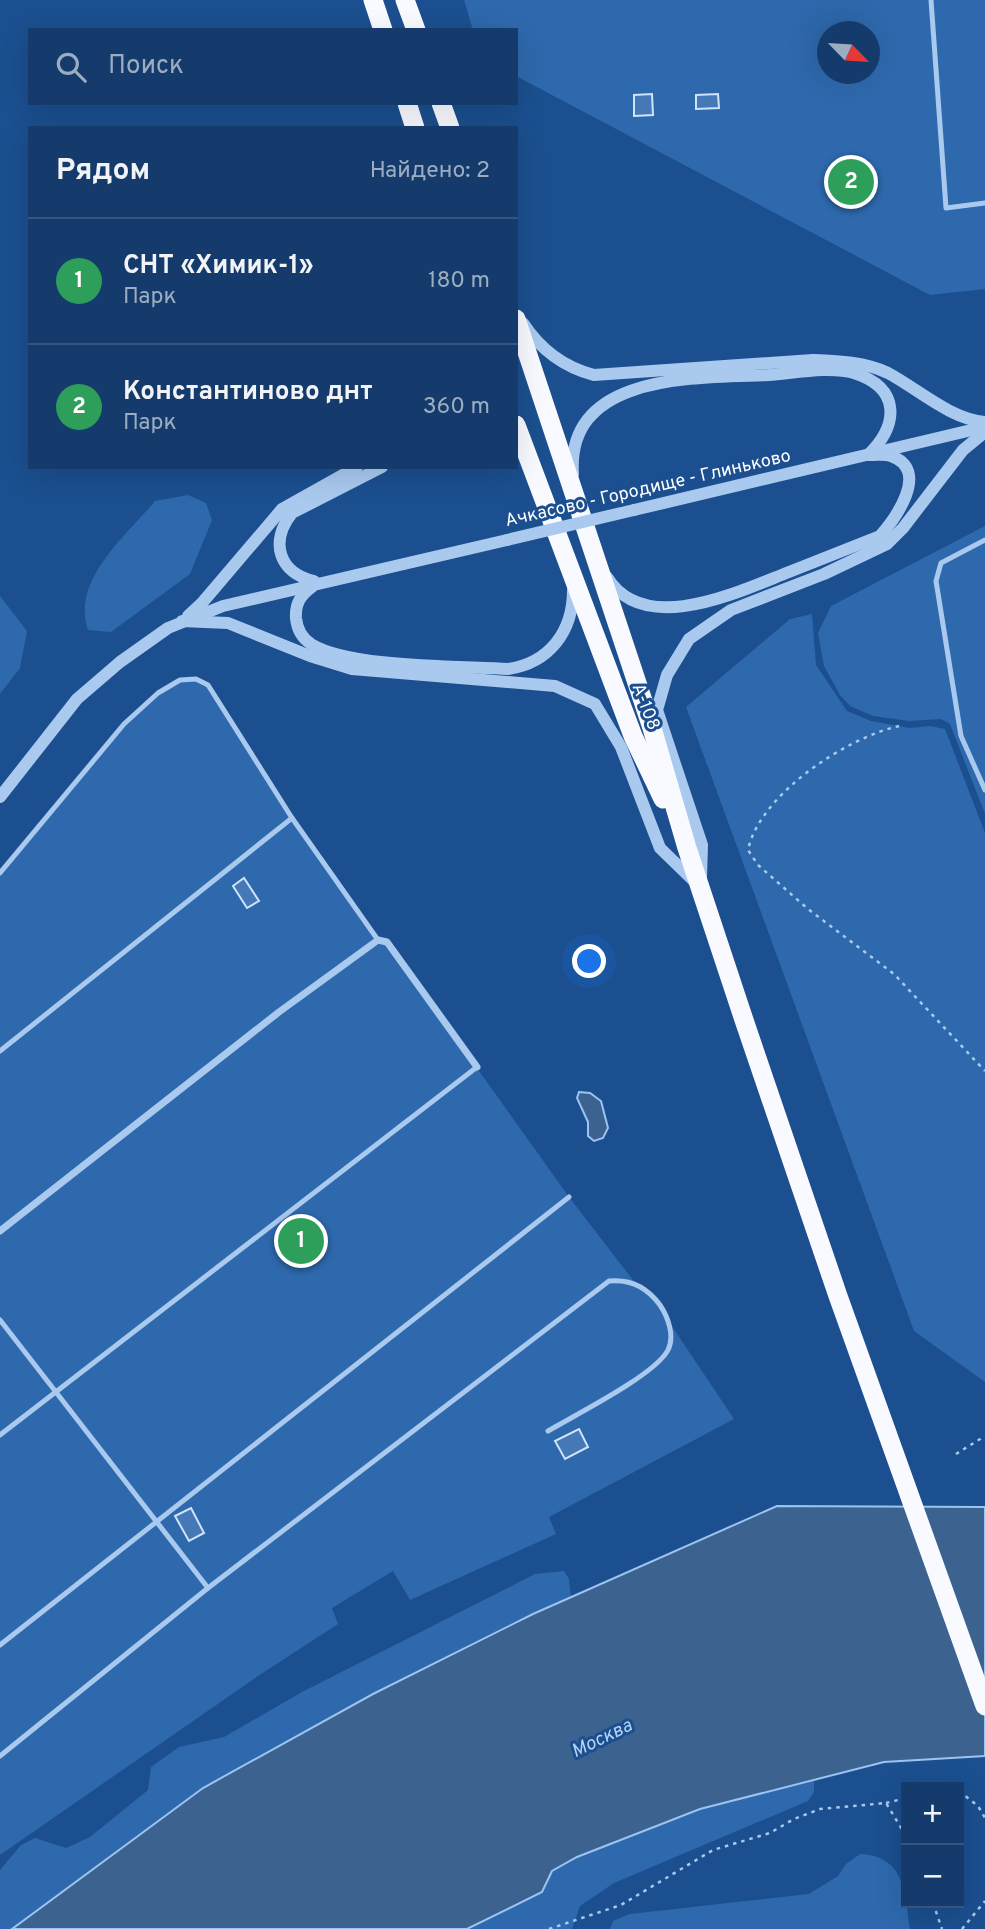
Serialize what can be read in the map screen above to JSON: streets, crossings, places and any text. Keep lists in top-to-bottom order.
{
  "streets": {
    "highway": ["А-108"],
    "street": ["Ачкасово - Городище - Глиньково"]
  },
  "water": ["Москва"],
  "north": "bottom right",
  "page": {
    "search": "Поиск",
    "heading": ["Рядом", "Найдено: 2"],
    "pins": ["2", "1"],
    "list": [
      {
        "mark": "1",
        "name": "СНТ «Химик-1»",
        "note": "Парк",
        "value": "180 m"
      },
      {
        "mark": "2",
        "name": "Константиново днт",
        "note": "Парк",
        "value": "360 m"
      }
    ],
    "map_buttons": ["+", "−"]
  }
}
